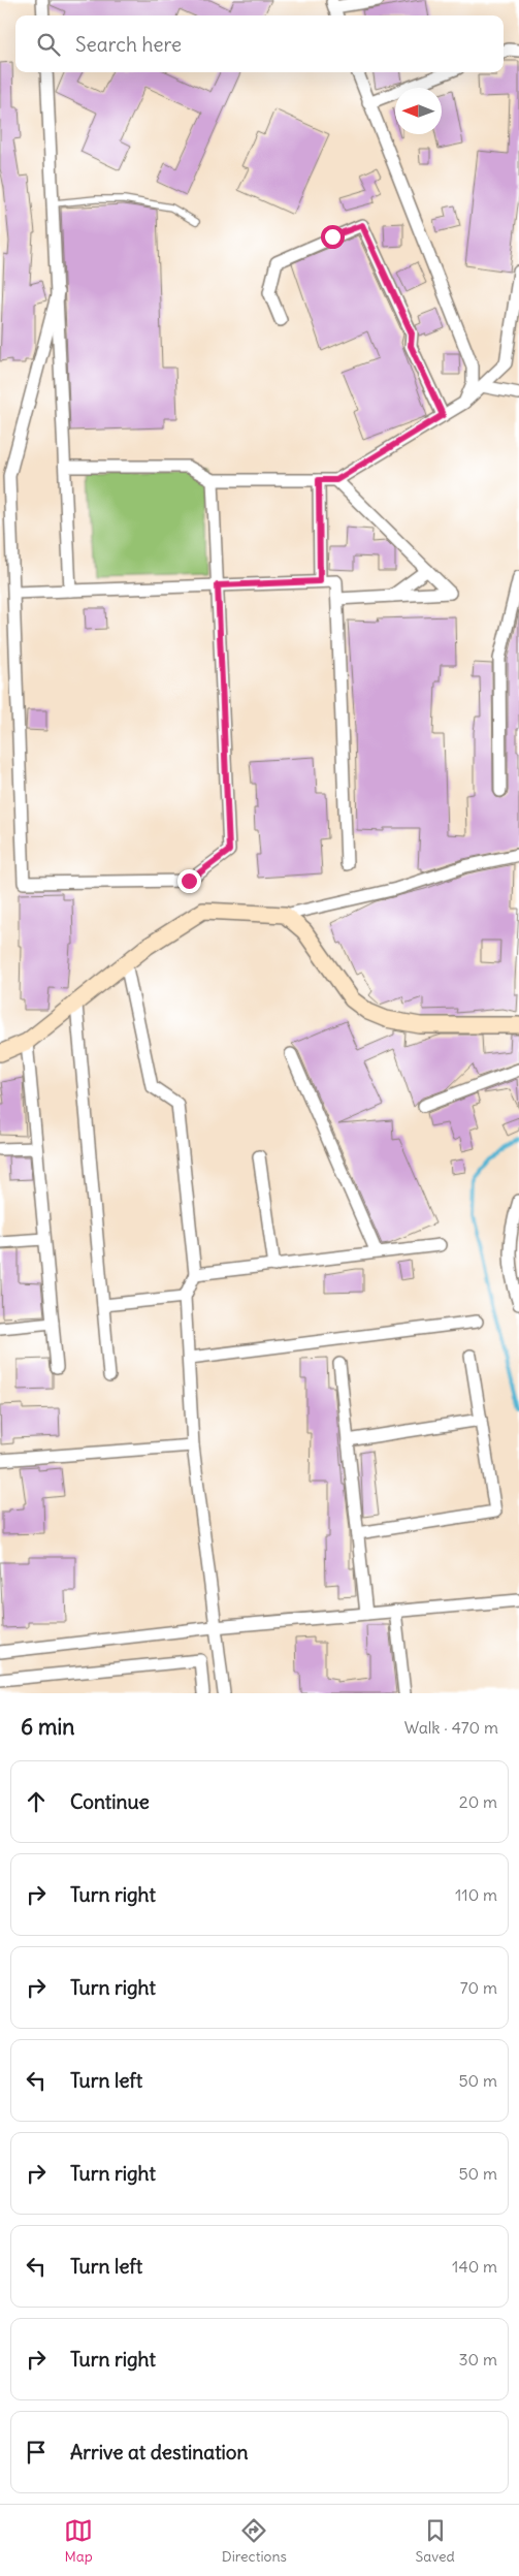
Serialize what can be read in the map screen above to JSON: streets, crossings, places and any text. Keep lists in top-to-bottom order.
{
  "north": "left",
  "page": {
    "search": "Search here",
    "heading": ["6 min", "Walk · 470 m"],
    "list": [
      ["Continue", "20 m"],
      ["Turn right", "110 m"],
      ["Turn right", "70 m"],
      ["Turn left", "50 m"],
      ["Turn right", "50 m"],
      ["Turn left", "140 m"],
      ["Turn right", "30 m"],
      "Arrive at destination"
    ],
    "nav": ["Map", "Directions", "Saved"]
  }
}
